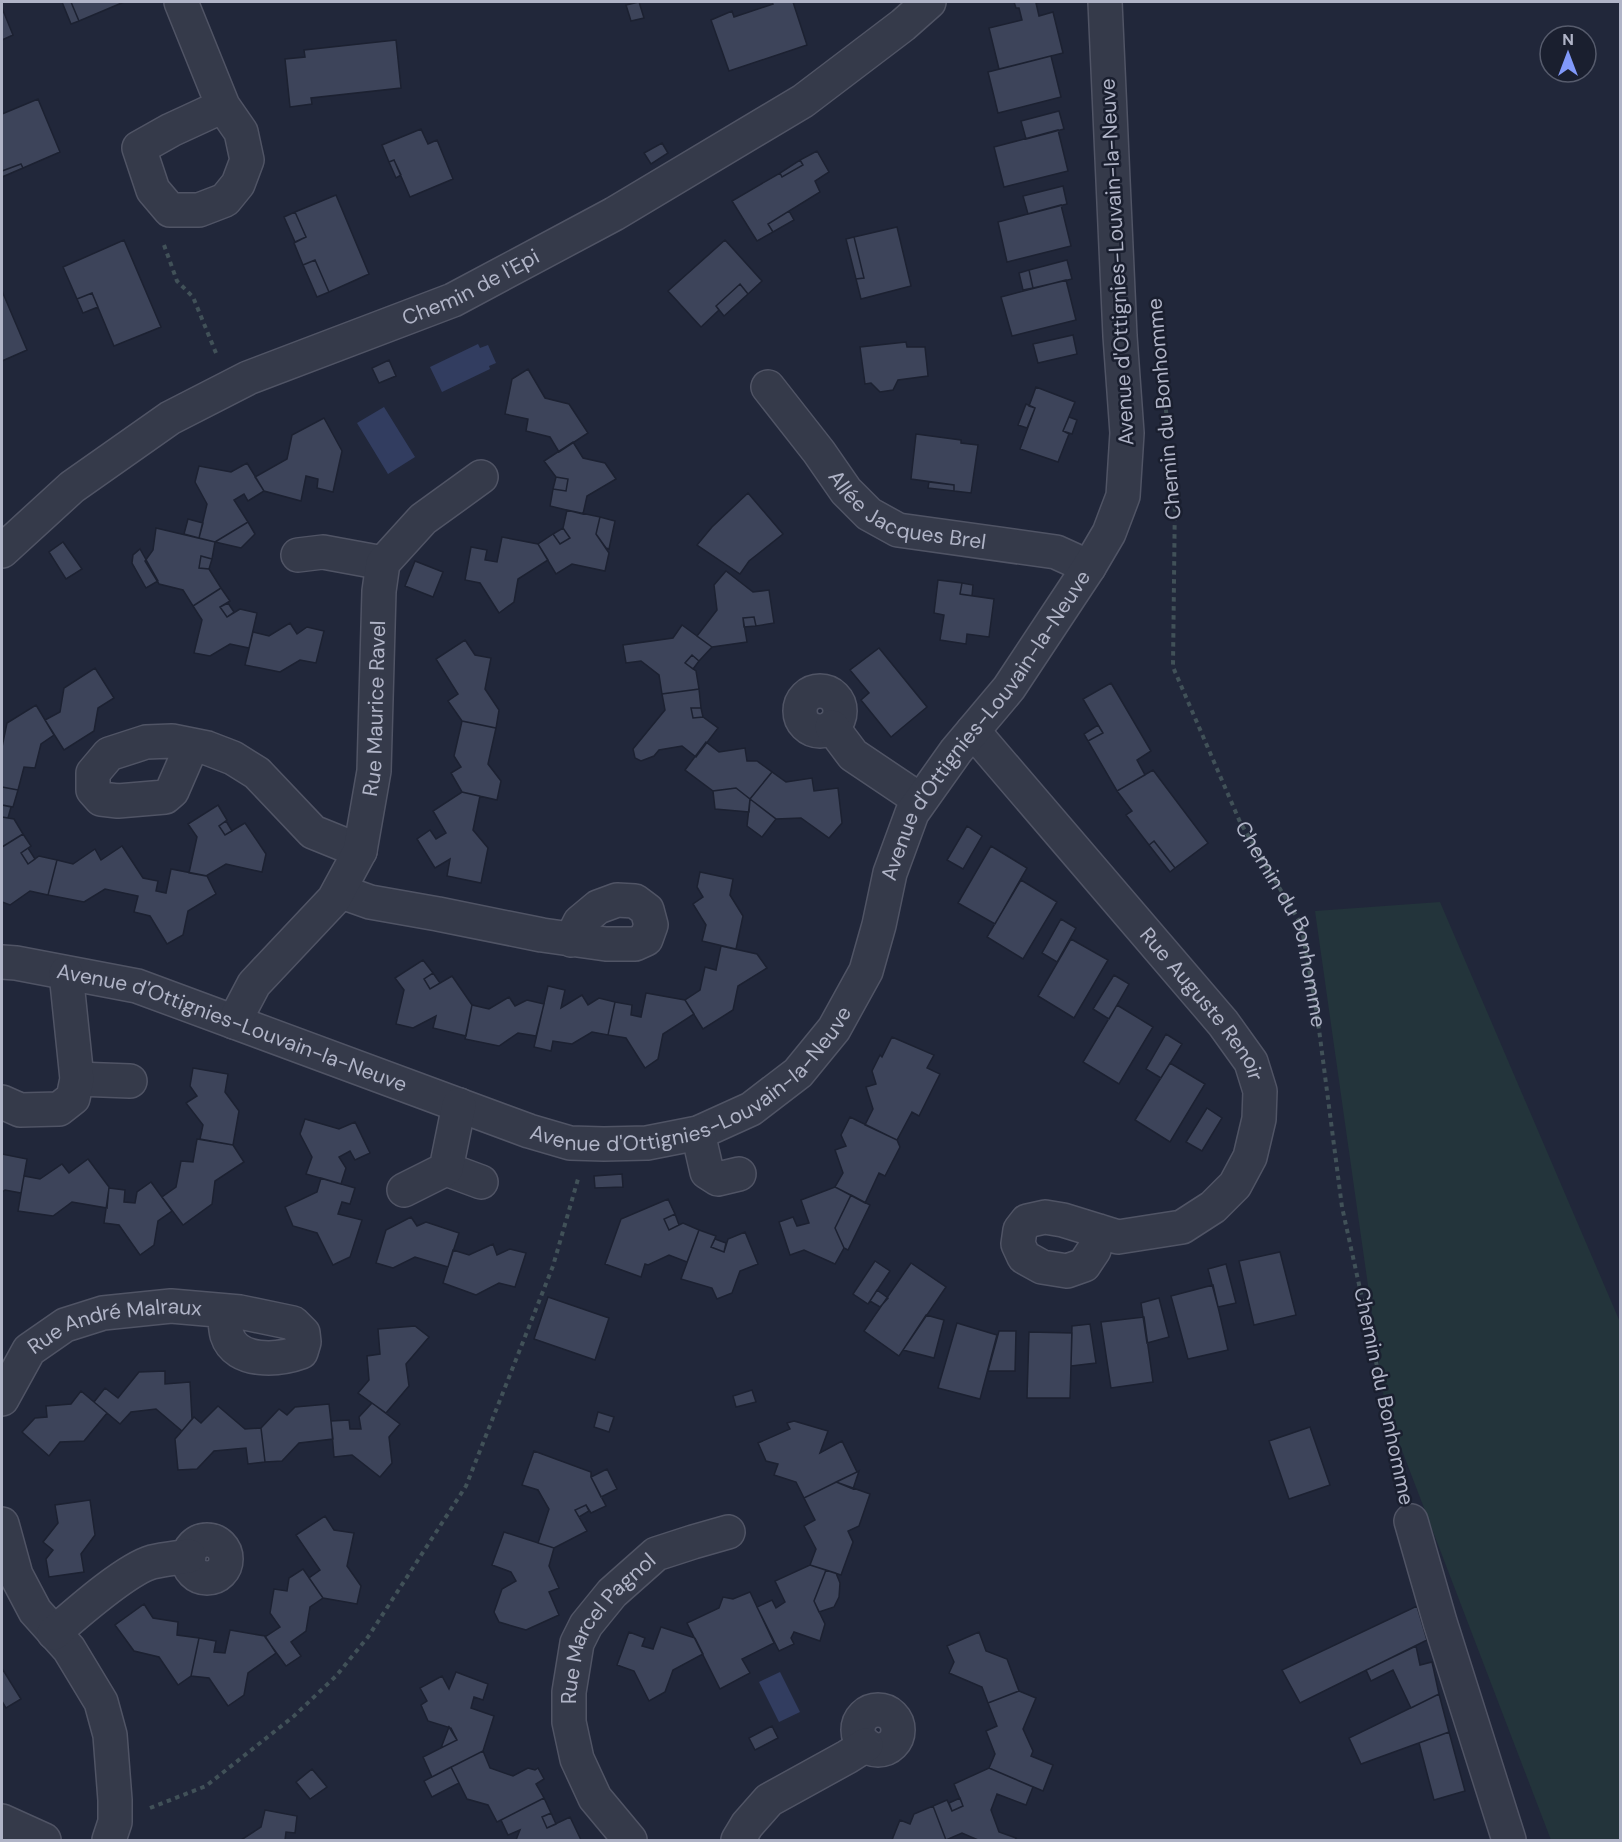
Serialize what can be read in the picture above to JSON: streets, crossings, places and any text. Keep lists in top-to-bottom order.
{
  "streets": {
    "street": [
      "Avenue d'Ottignies-Louvain-la-Neuve",
      "Chemin de l'Epi",
      "Chemin du Bonhomme",
      "Allée Jacques Brel",
      "Rue Maurice Ravel",
      "Rue Auguste Renoir",
      "Rue André Malraux",
      "Rue Marcel Pagnol"
    ]
  },
  "crossings": [
    ["Avenue d'Ottignies-Louvain-la-Neuve", "Allée Jacques Brel"],
    ["Avenue d'Ottignies-Louvain-la-Neuve", "Rue Maurice Ravel"],
    ["Avenue d'Ottignies-Louvain-la-Neuve", "Rue Auguste Renoir"]
  ],
  "north": "top"
}
